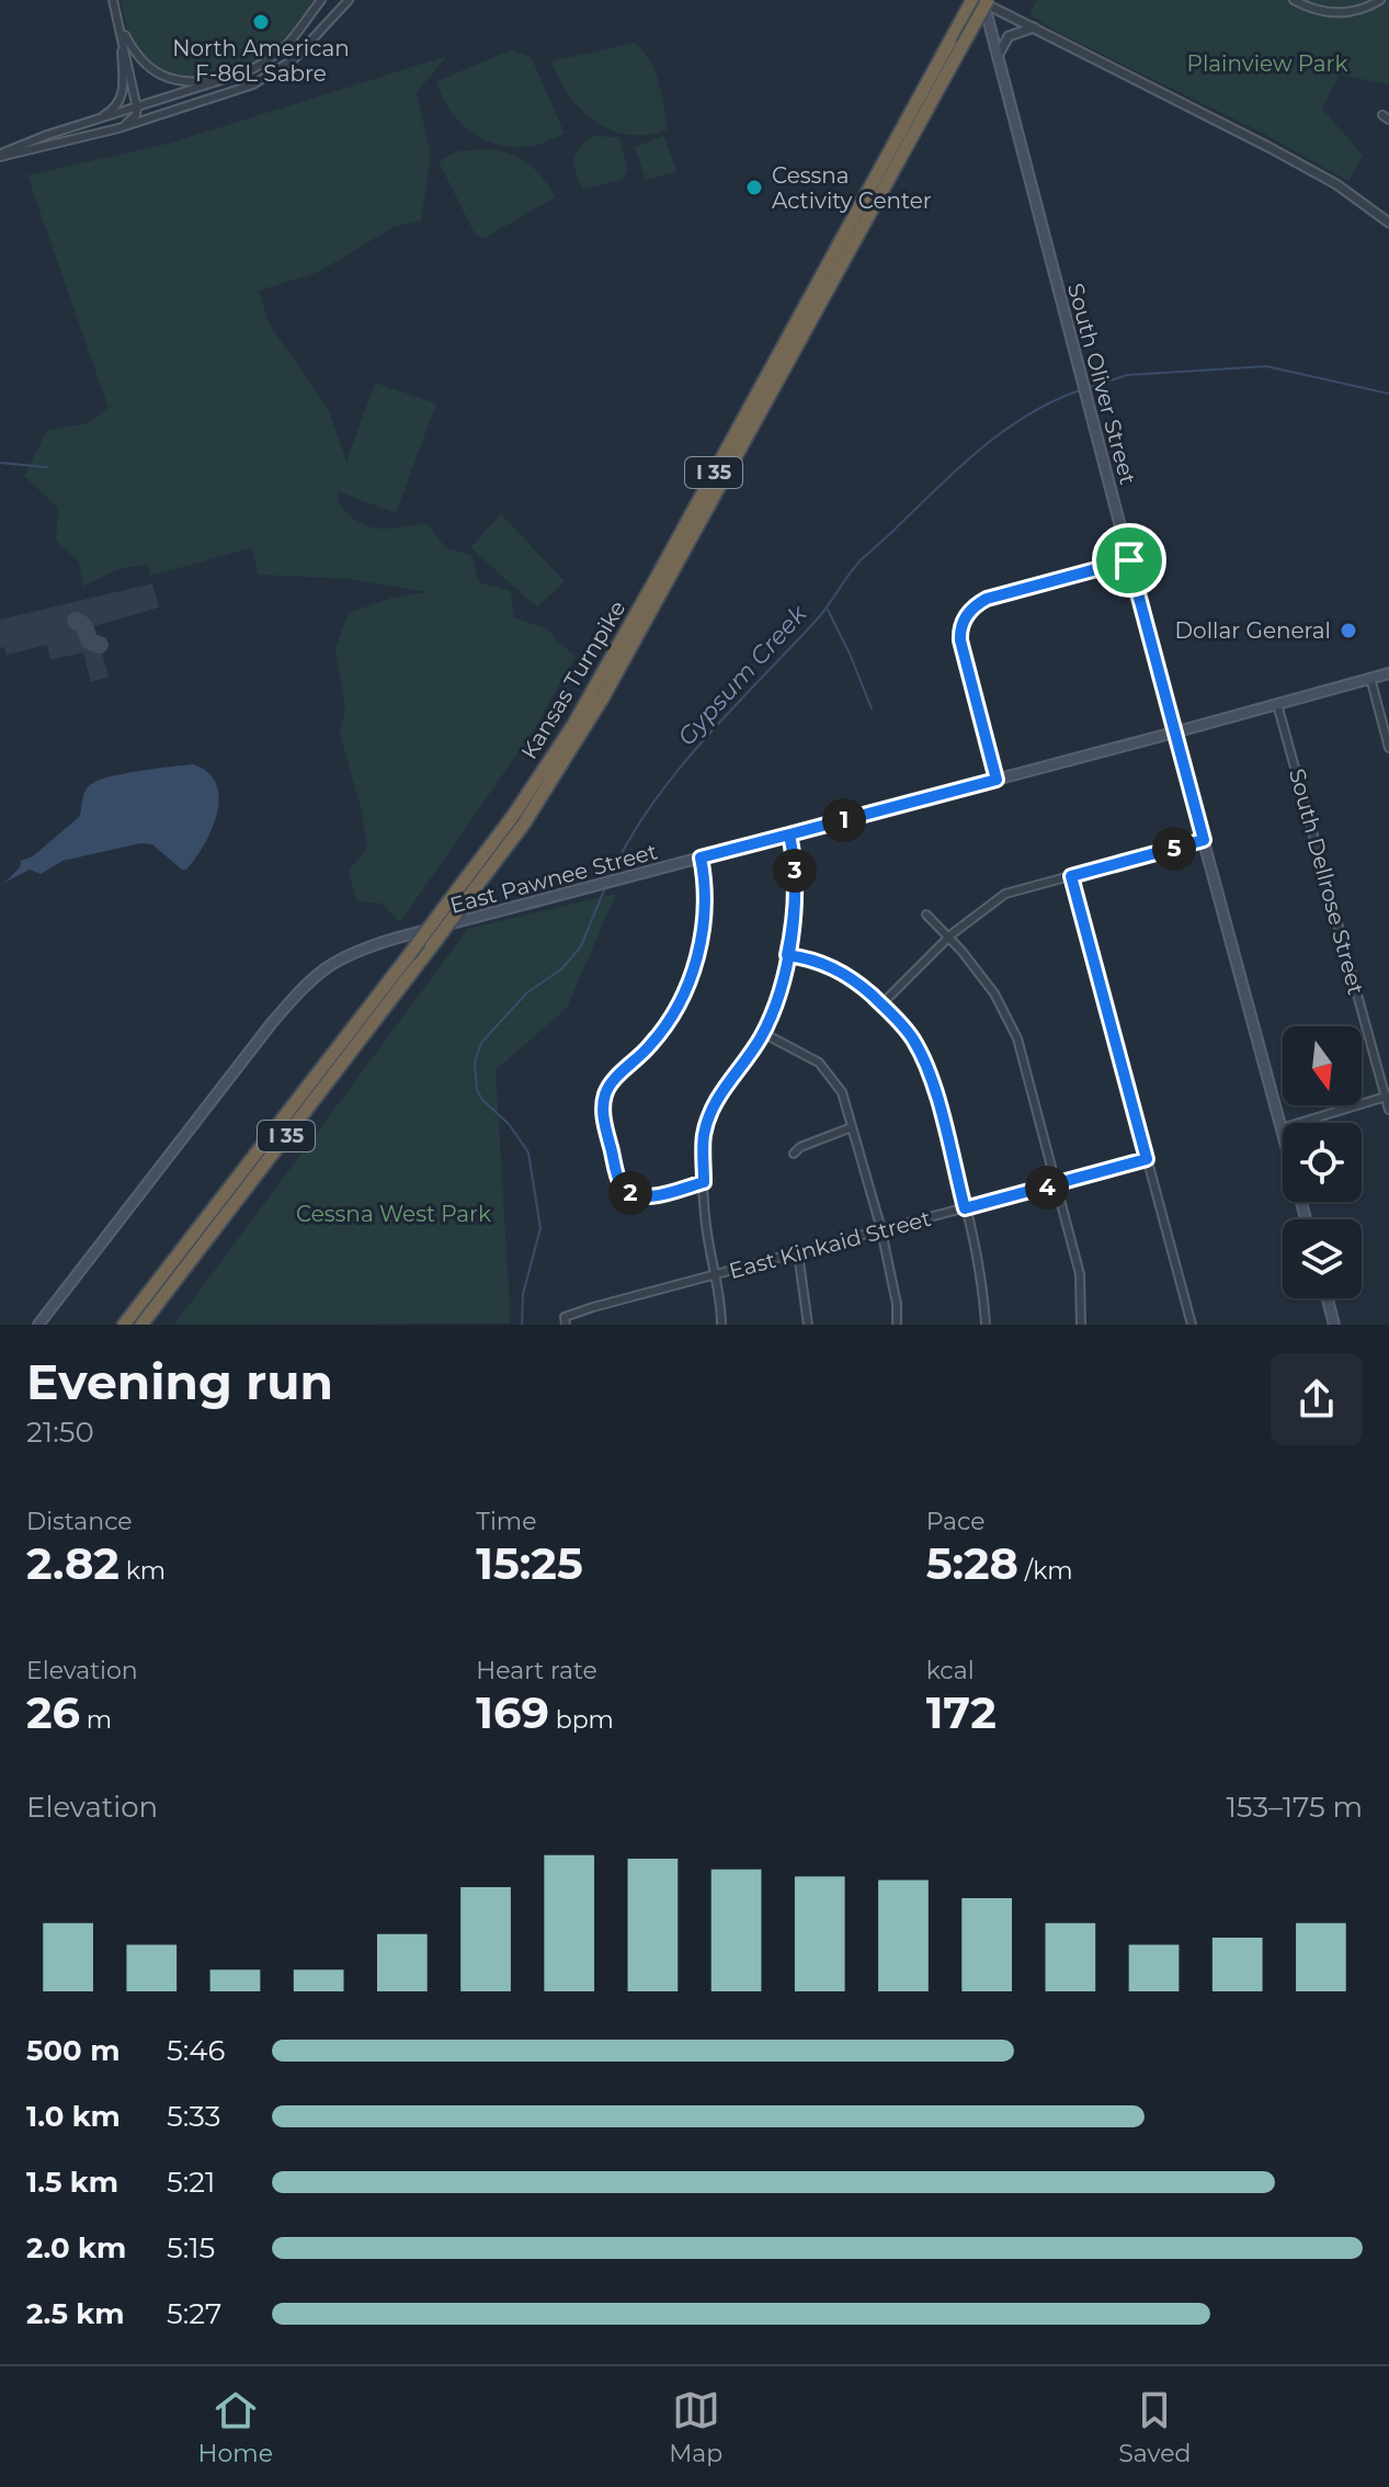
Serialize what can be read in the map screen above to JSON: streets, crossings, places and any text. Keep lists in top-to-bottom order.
{
  "streets": {
    "highway": ["I 35", "Kansas Turnpike"],
    "main road": ["South Oliver Street", "East Pawnee Street"],
    "street": ["South Dellrose Street", "East Kinkaid Street"]
  },
  "crossings": [
    ["South Oliver Street", "Kansas Turnpike"],
    ["South Oliver Street", "East Pawnee Street"],
    ["East Pawnee Street", "South Dellrose Street"]
  ],
  "water": ["Gypsum Creek"],
  "parks": ["Plainview Park", "Cessna West Park"],
  "places": ["North American F-86L Sabre", "Cessna Activity Center", "Dollar General"],
  "north": "bottom",
  "page": {
    "pins": [
      "1",
      "5",
      "3",
      "4",
      "2"
    ],
    "heading": ["Evening run", "21:50"],
    "stats": [
      ["Distance", "2.82 km"],
      ["Time", "15:25"],
      ["Pace", "5:28 /km"],
      ["Elevation", "26 m"],
      ["Heart rate", "169 bpm"],
      ["kcal", "172"]
    ],
    "chart": ["Elevation", "153–175 m"],
    "list": [
      {
        "name": "500 m",
        "note": "5:46"
      },
      {
        "name": "1.0 km",
        "note": "5:33"
      },
      {
        "name": "1.5 km",
        "note": "5:21"
      },
      {
        "name": "2.0 km",
        "note": "5:15"
      },
      {
        "name": "2.5 km",
        "note": "5:27"
      }
    ],
    "tabs": ["Home", "Map", "Saved"]
  }
}
